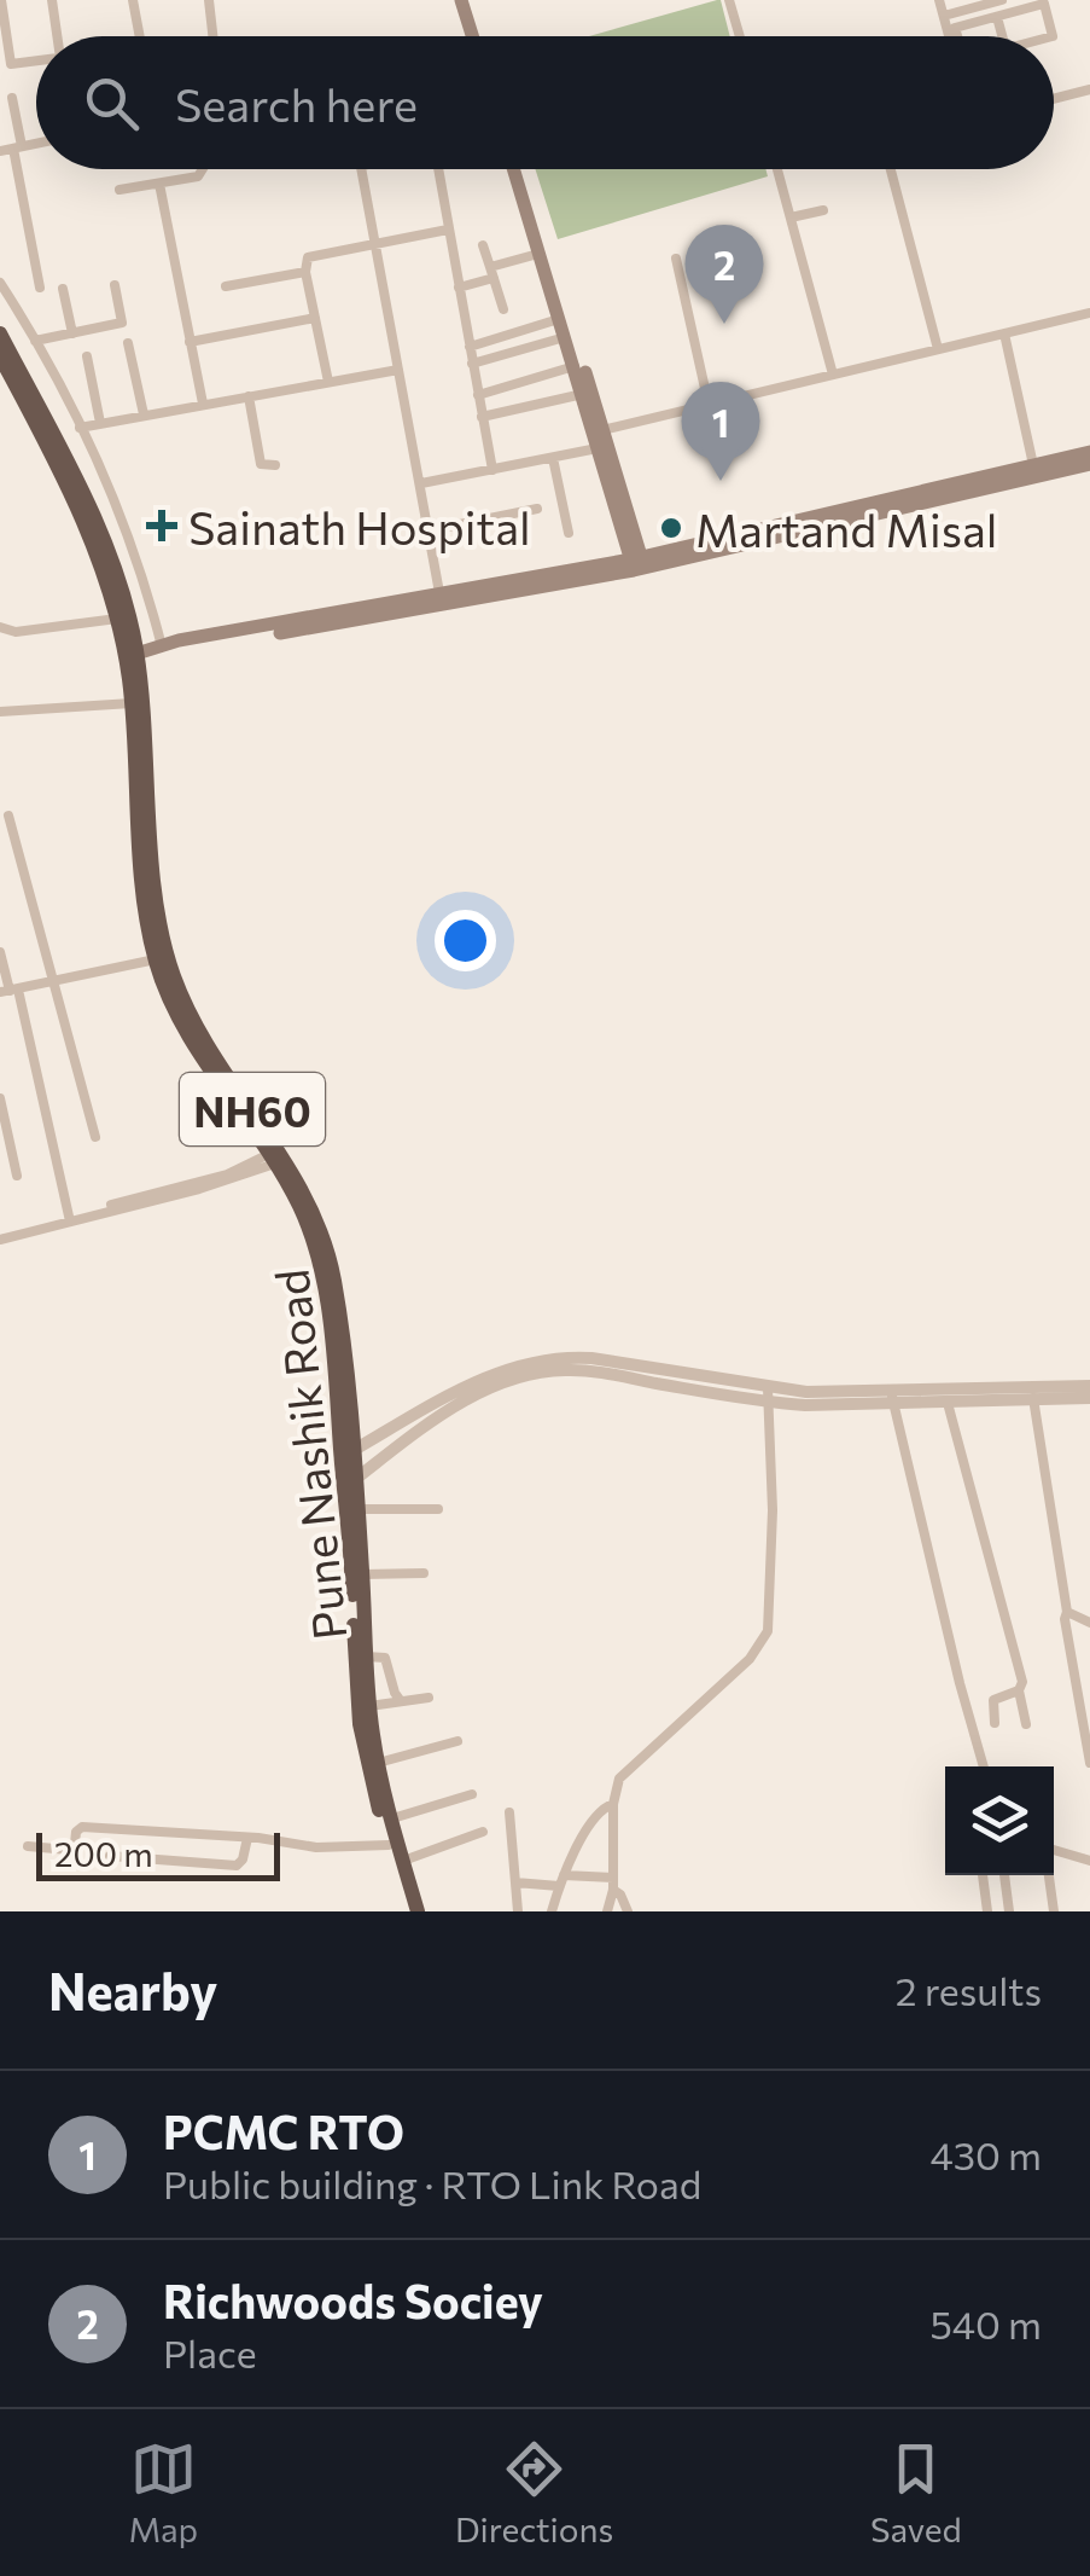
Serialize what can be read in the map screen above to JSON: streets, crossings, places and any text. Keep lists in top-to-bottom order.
{
  "streets": {
    "highway": ["NH60", "Pune Nashik Road"]
  },
  "places": {
    "health": ["Sainath Hospital"],
    "other": ["Martand Misal"]
  },
  "scale_bar": "200 m",
  "page": {
    "search": "Search here",
    "pins": ["2", "1"],
    "scale": "200 m",
    "heading": ["Nearby", "2 results"],
    "list": [
      {
        "mark": "1",
        "name": "PCMC RTO",
        "note": "Public building · RTO Link Road",
        "value": "430 m"
      },
      {
        "mark": "2",
        "name": "Richwoods Sociey",
        "note": "Place",
        "value": "540 m"
      }
    ],
    "nav": ["Map", "Directions", "Saved"]
  }
}
